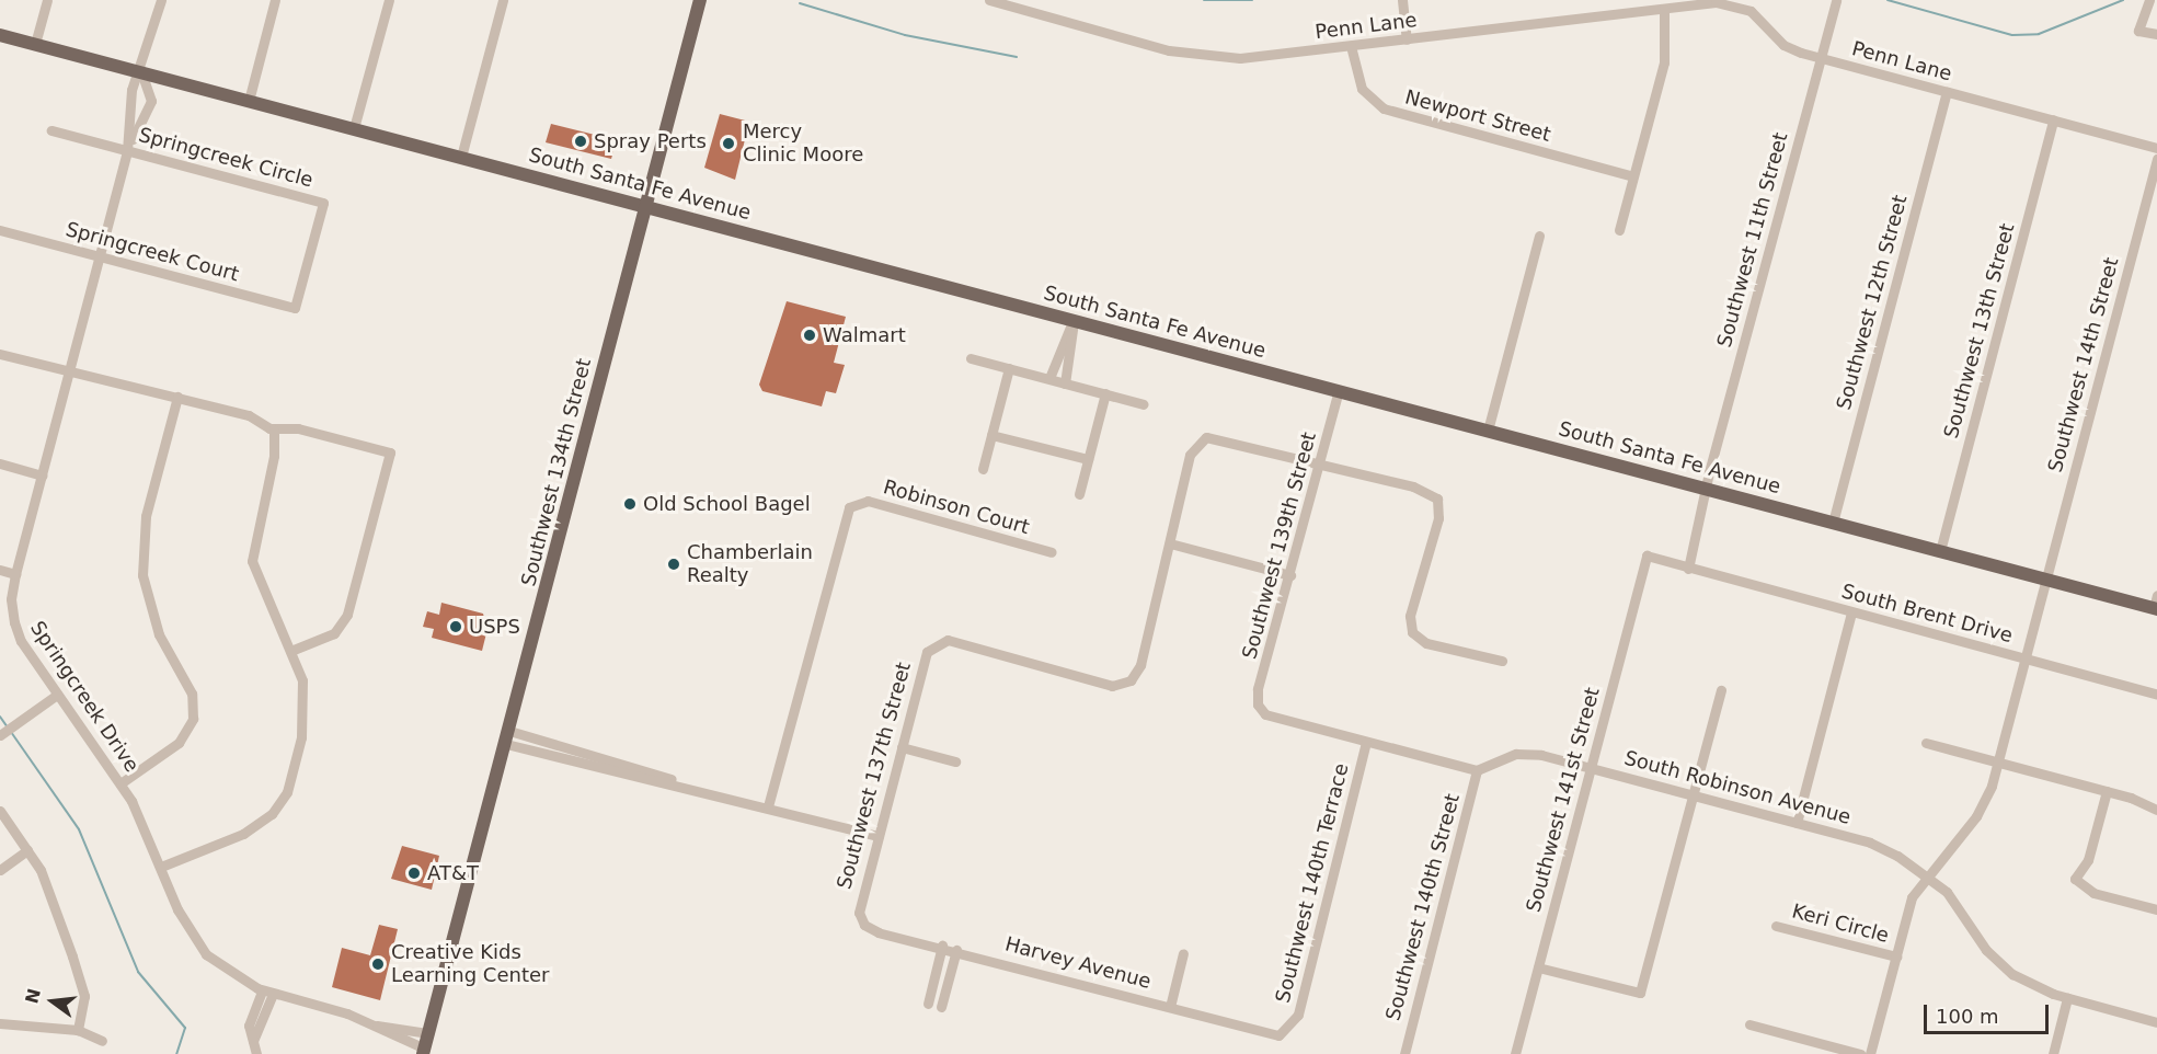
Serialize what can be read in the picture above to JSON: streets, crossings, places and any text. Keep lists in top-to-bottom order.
{
  "streets": {
    "main road": ["South Santa Fe Avenue", "Southwest 134th Street"],
    "street": [
      "Penn Lane",
      "Newport Street",
      "Springcreek Circle",
      "Southwest 11th Street",
      "Springcreek Court",
      "Southwest 12th Street",
      "Southwest 13th Street",
      "Southwest 14th Street",
      "Robinson Court",
      "Southwest 139th Street",
      "South Brent Drive",
      "Springcreek Drive",
      "Southwest 137th Street",
      "South Robinson Avenue",
      "Southwest 141st Street",
      "Southwest 140th Terrace",
      "Southwest 140th Street",
      "Keri Circle",
      "Harvey Avenue"
    ]
  },
  "crossings": [
    ["Penn Lane", "Newport Street"],
    ["Penn Lane", "Southwest 11th Street"],
    ["Penn Lane", "Southwest 12th Street"],
    ["Penn Lane", "Southwest 13th Street"],
    ["Springcreek Circle", "Springcreek Court"],
    ["Springcreek Circle", "Springcreek Drive"],
    ["South Santa Fe Avenue", "Southwest 11th Street"],
    ["South Santa Fe Avenue", "Southwest 12th Street"],
    ["South Santa Fe Avenue", "Southwest 13th Street"],
    ["South Santa Fe Avenue", "Southwest 14th Street"],
    ["South Santa Fe Avenue", "Southwest 134th Street"],
    ["South Santa Fe Avenue", "Southwest 139th Street"],
    ["South Santa Fe Avenue", "Springcreek Drive"],
    ["Springcreek Court", "Springcreek Drive"],
    ["Southwest 14th Street", "South Brent Drive"],
    ["Southwest 14th Street", "South Robinson Avenue"],
    ["Southwest 14th Street", "Keri Circle"],
    ["Southwest 134th Street", "Springcreek Drive"],
    ["Southwest 139th Street", "Southwest 140th Terrace"],
    ["South Brent Drive", "Southwest 141st Street"],
    ["Southwest 137th Street", "Harvey Avenue"],
    ["South Robinson Avenue", "Southwest 141st Street"],
    ["South Robinson Avenue", "Southwest 140th Street"],
    ["Southwest 140th Terrace", "Harvey Avenue"]
  ],
  "places": [
    "Spray Perts",
    "Mercy Clinic Moore",
    "Walmart",
    "Old School Bagel",
    "Chamberlain Realty",
    "USPS",
    "AT&T",
    "Creative Kids Learning Center"
  ],
  "scale_bar": "100 m",
  "north": "left"
}
